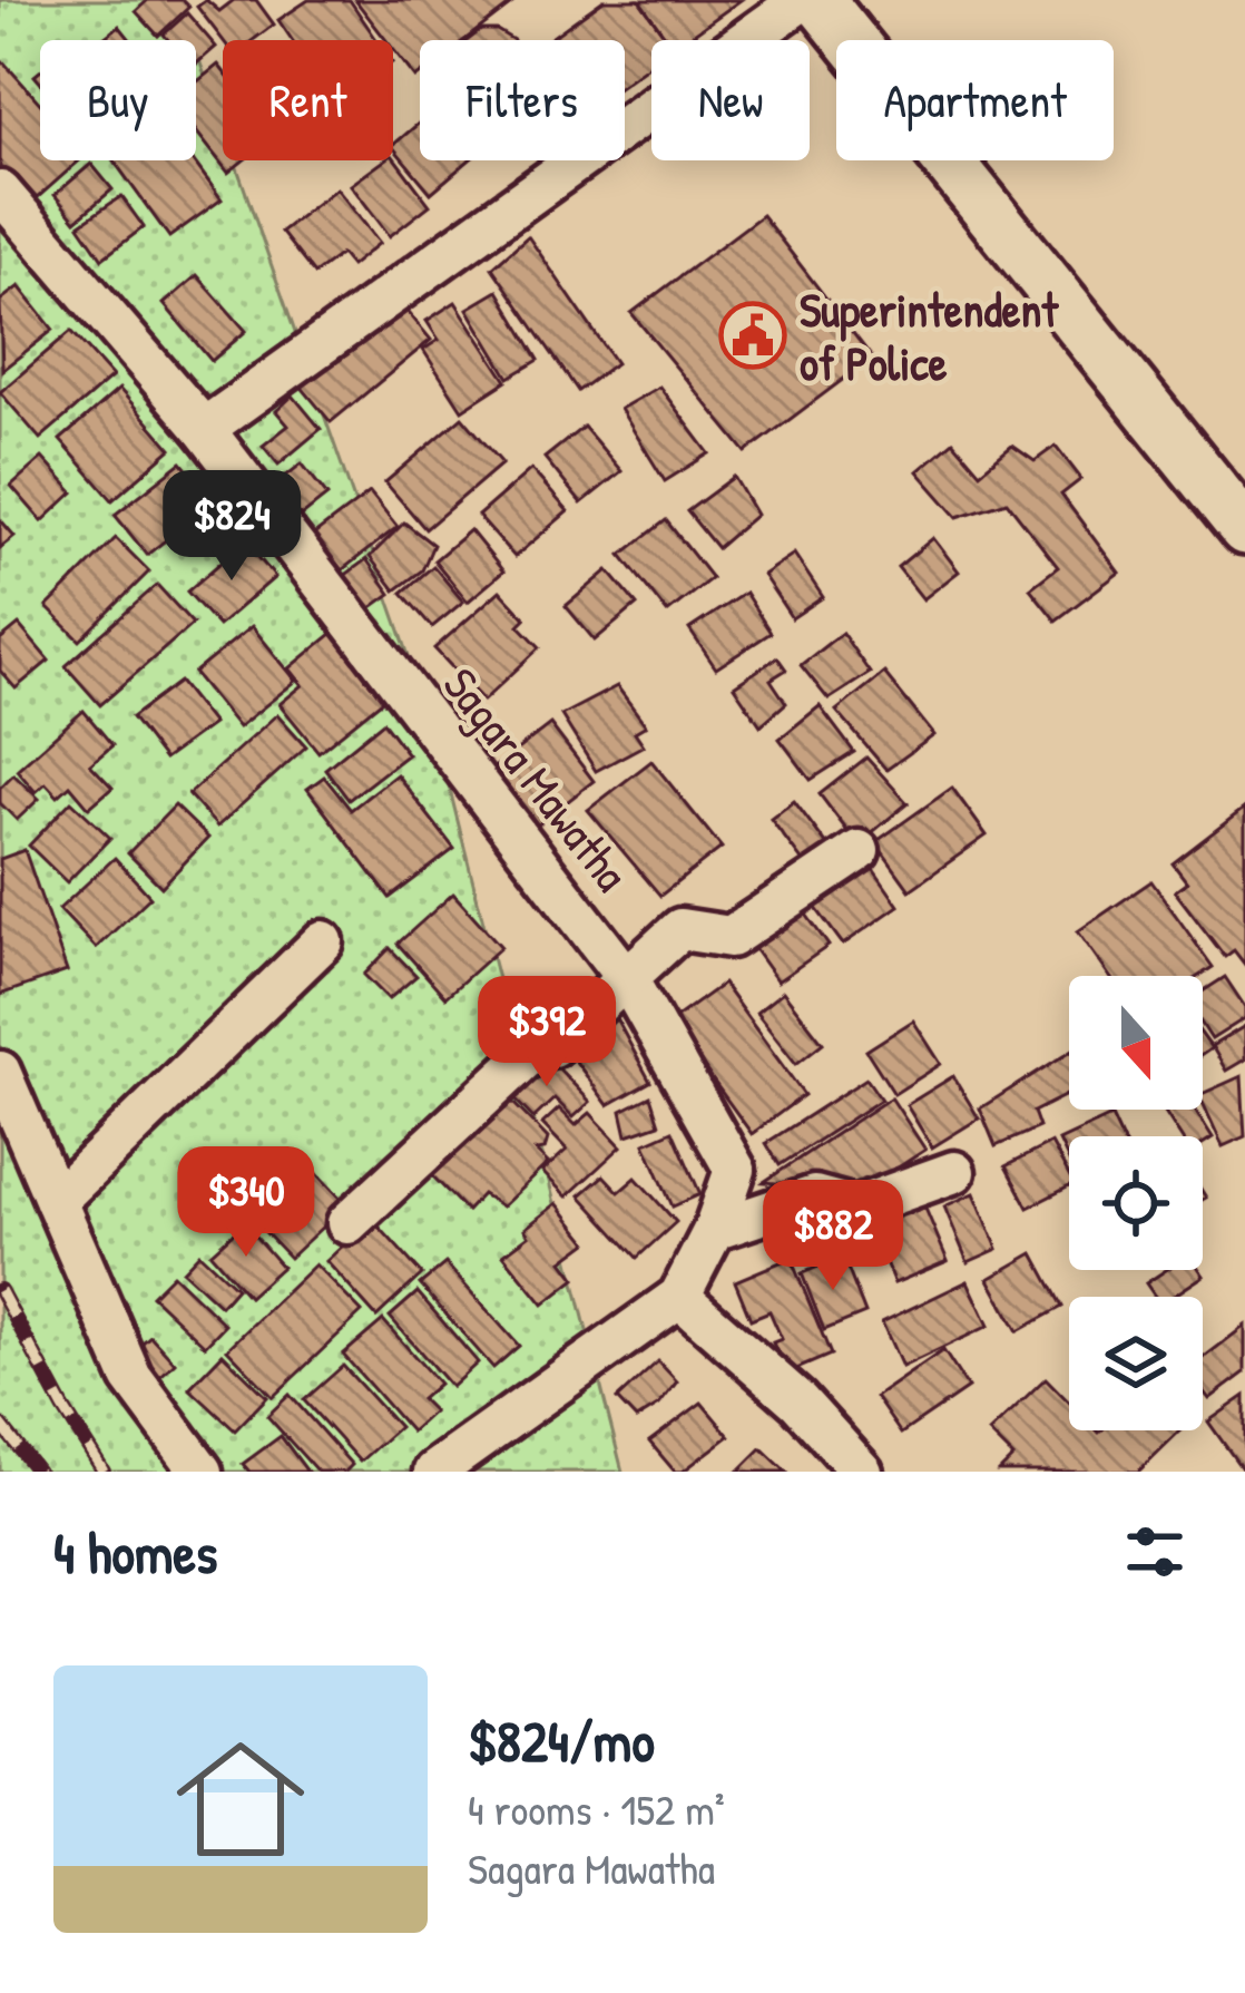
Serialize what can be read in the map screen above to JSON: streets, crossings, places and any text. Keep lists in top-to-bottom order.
{
  "streets": {
    "street": ["Sagara Mawatha"]
  },
  "places": {
    "public building": ["Superintendent of Police"]
  },
  "north": "bottom",
  "page": {
    "chip": [
      "Buy",
      "Rent",
      "Filters",
      "New",
      "Apartment"
    ],
    "price": [
      "$824",
      "$392",
      "$340",
      "$882"
    ],
    "heading": "4 homes",
    "list": [
      {
        "name": "$824/mo",
        "note": "4 rooms · 152 m² · Sagara Mawatha"
      }
    ]
  }
}
